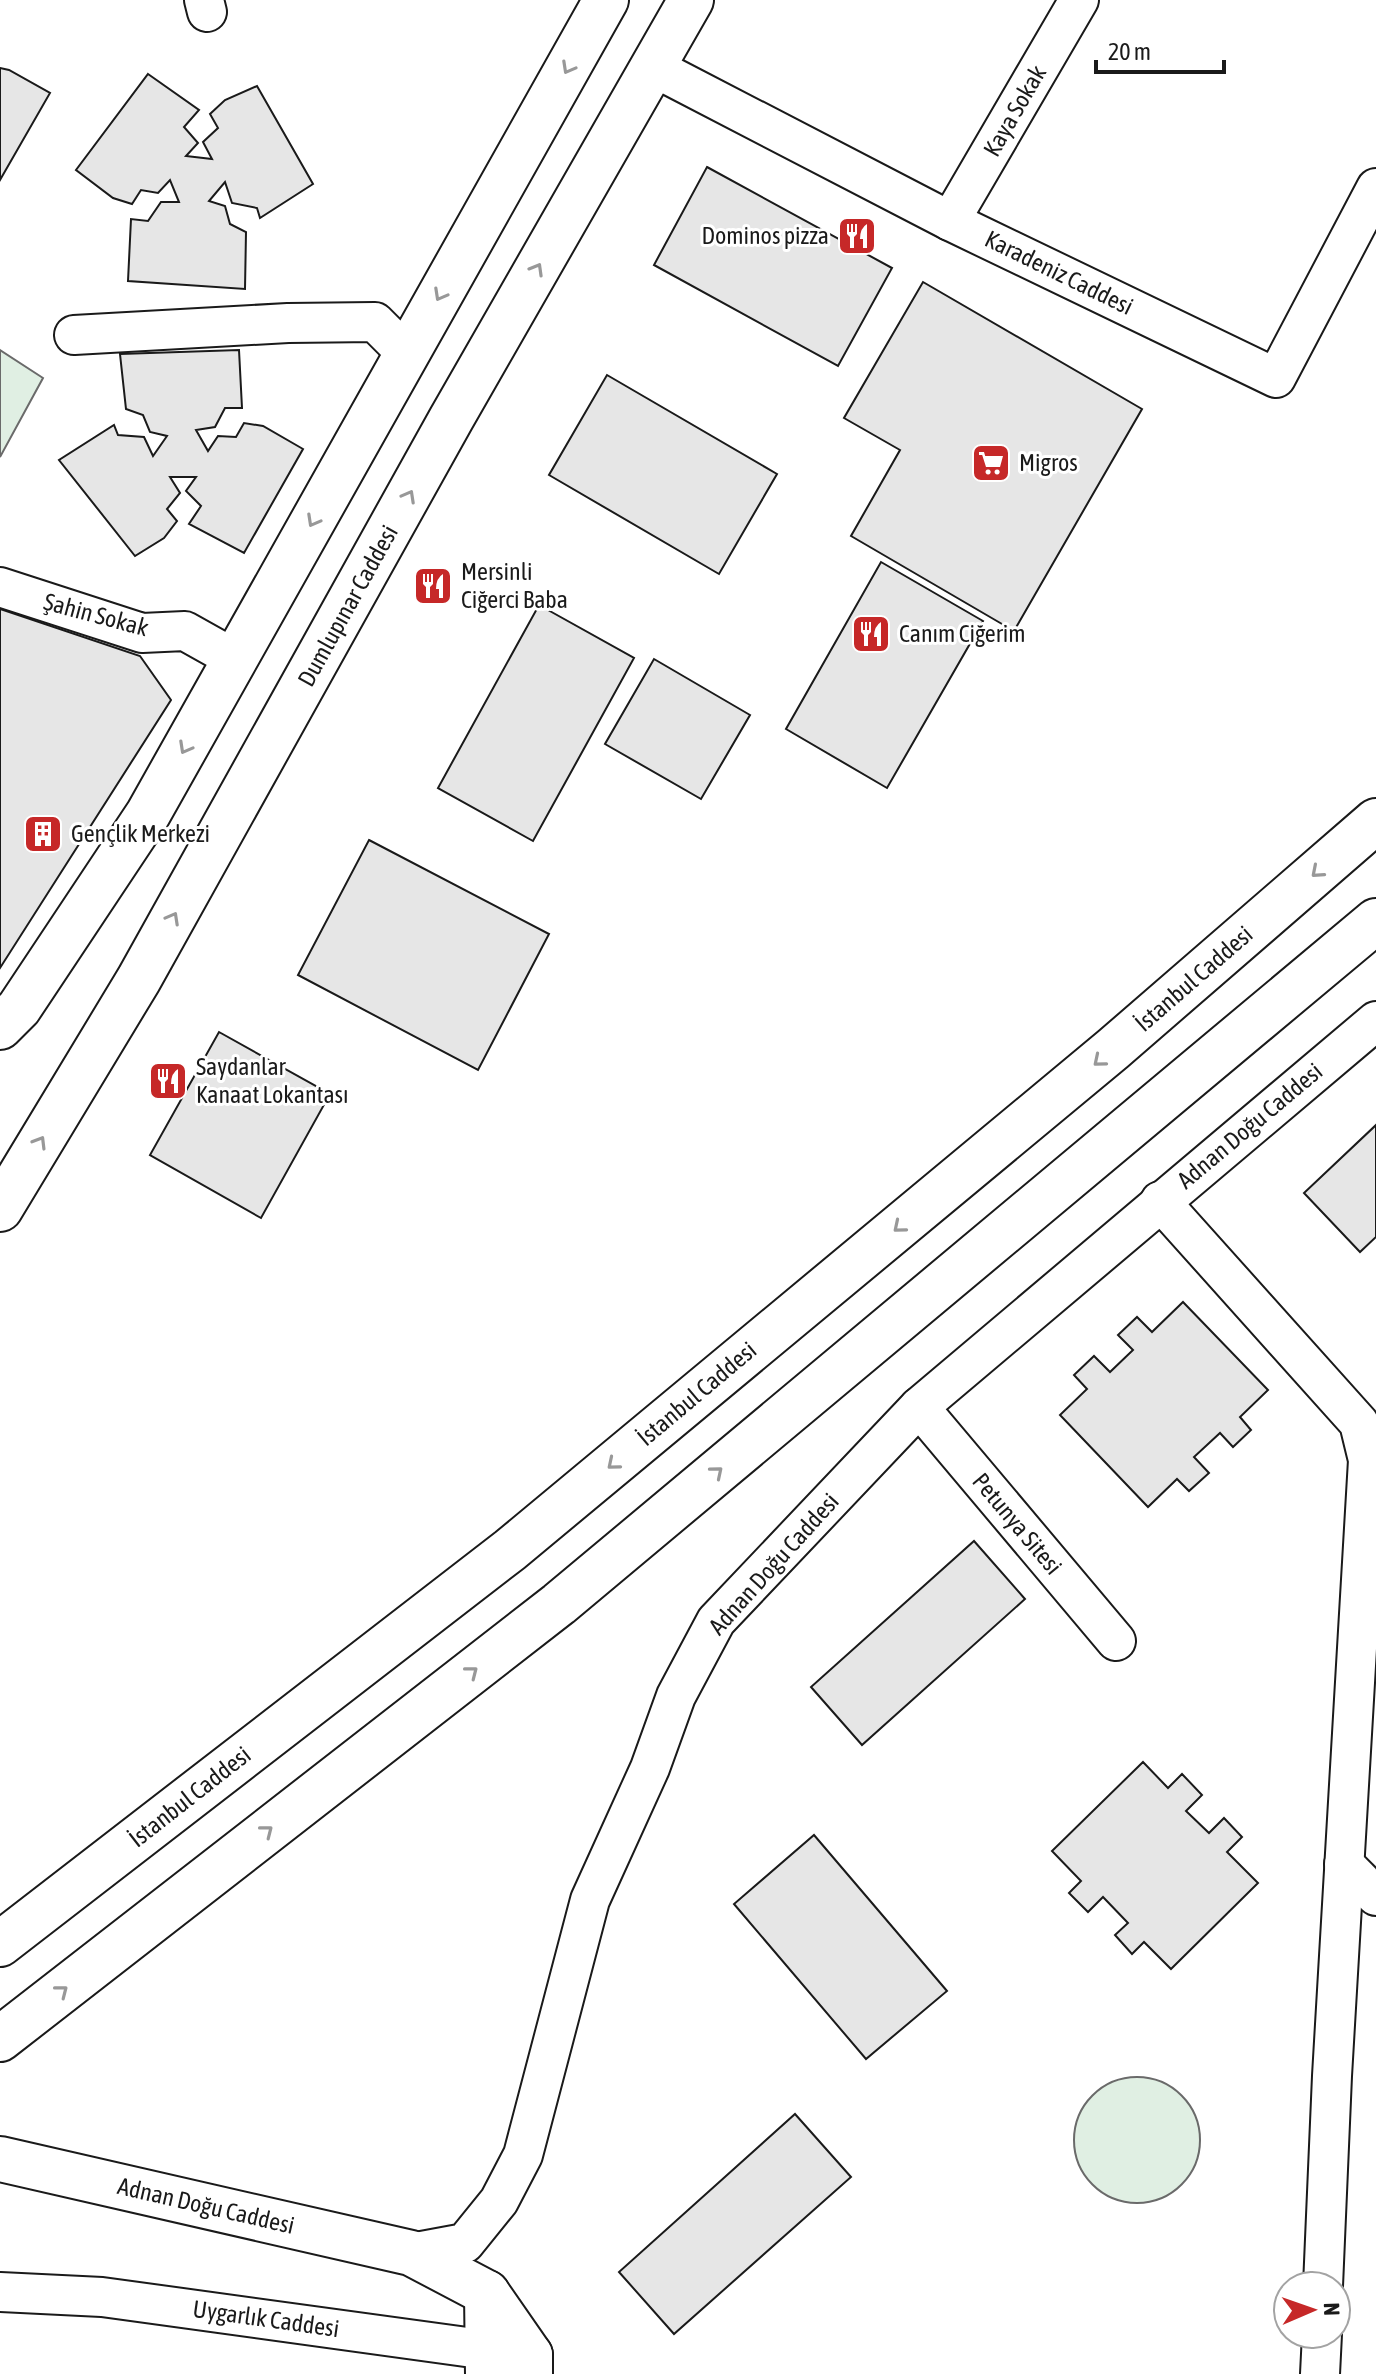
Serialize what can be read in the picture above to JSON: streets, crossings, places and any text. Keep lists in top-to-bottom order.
{
  "streets": {
    "main road": ["Dumlupınar Caddesi", "İstanbul Caddesi", "Adnan Doğu Caddesi"],
    "street": [
      "Kaya Sokak",
      "Karadeniz Caddesi",
      "Şahin Sokak",
      "Petunya Sitesi",
      "Uygarlık Caddesi"
    ]
  },
  "crossings": [
    ["Kaya Sokak", "Karadeniz Caddesi"],
    ["Karadeniz Caddesi", "Dumlupınar Caddesi"],
    ["Adnan Doğu Caddesi", "Petunya Sitesi"],
    ["Adnan Doğu Caddesi", "Uygarlık Caddesi"]
  ],
  "places": {
    "restaurant": [
      "Dominos pizza",
      "Mersinli Ciğerci Baba",
      "Canım Ciğerim",
      "Saydanlar Kanaat Lokantası"
    ],
    "supermarket": ["Migros"],
    "building": ["Gençlik Merkezi"]
  },
  "scale_bar": "20 m",
  "north": "right"
}
